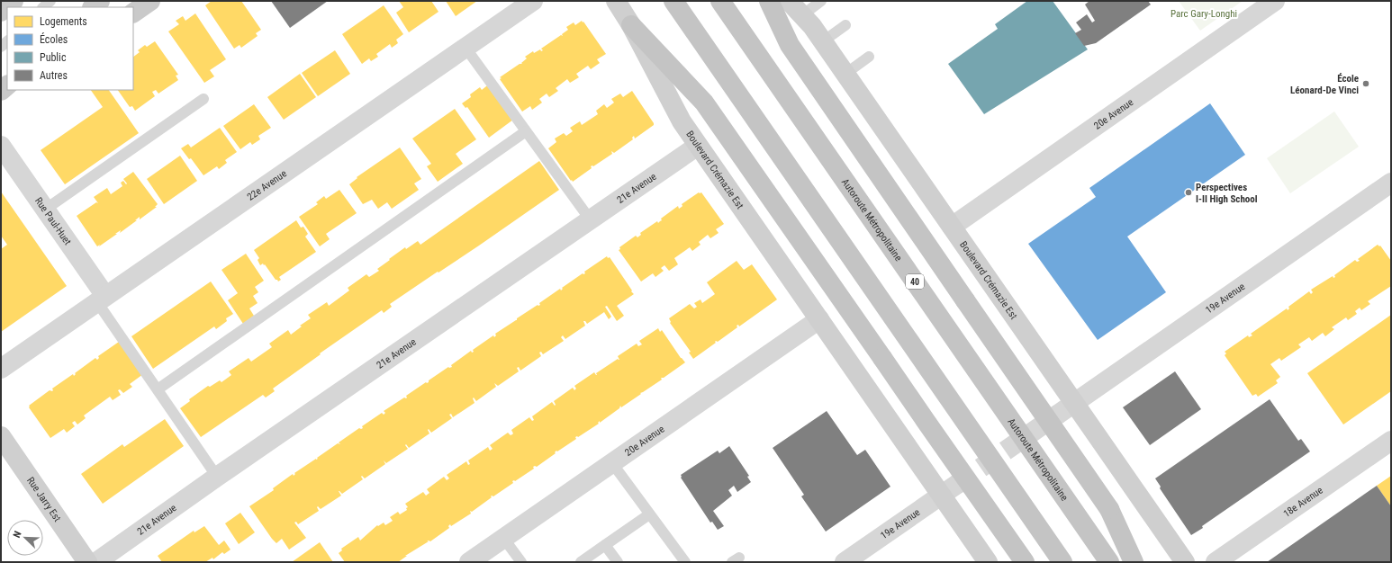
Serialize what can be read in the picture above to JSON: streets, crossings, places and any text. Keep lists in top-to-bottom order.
{
  "streets": {
    "highway": ["Autoroute Métropolitaine", "40"],
    "main road": ["Boulevard Crémazie Est", "Rue Jarry Est"],
    "street": [
      "20e Avenue",
      "22e Avenue",
      "21e Avenue",
      "Rue Paul-Huet",
      "19e Avenue",
      "18e Avenue"
    ]
  },
  "crossings": [
    ["20e Avenue", "Boulevard Crémazie Est"],
    ["Boulevard Crémazie Est", "21e Avenue"],
    ["Boulevard Crémazie Est", "19e Avenue"],
    ["22e Avenue", "Rue Paul-Huet"]
  ],
  "parks": ["Parc Gary-Longhi"],
  "places": ["École Léonard-De Vinci", "Perspectives I-II High School"],
  "legend": [
    "Logements",
    "Écoles",
    "Public",
    "Autres"
  ],
  "north": "top left"
}
